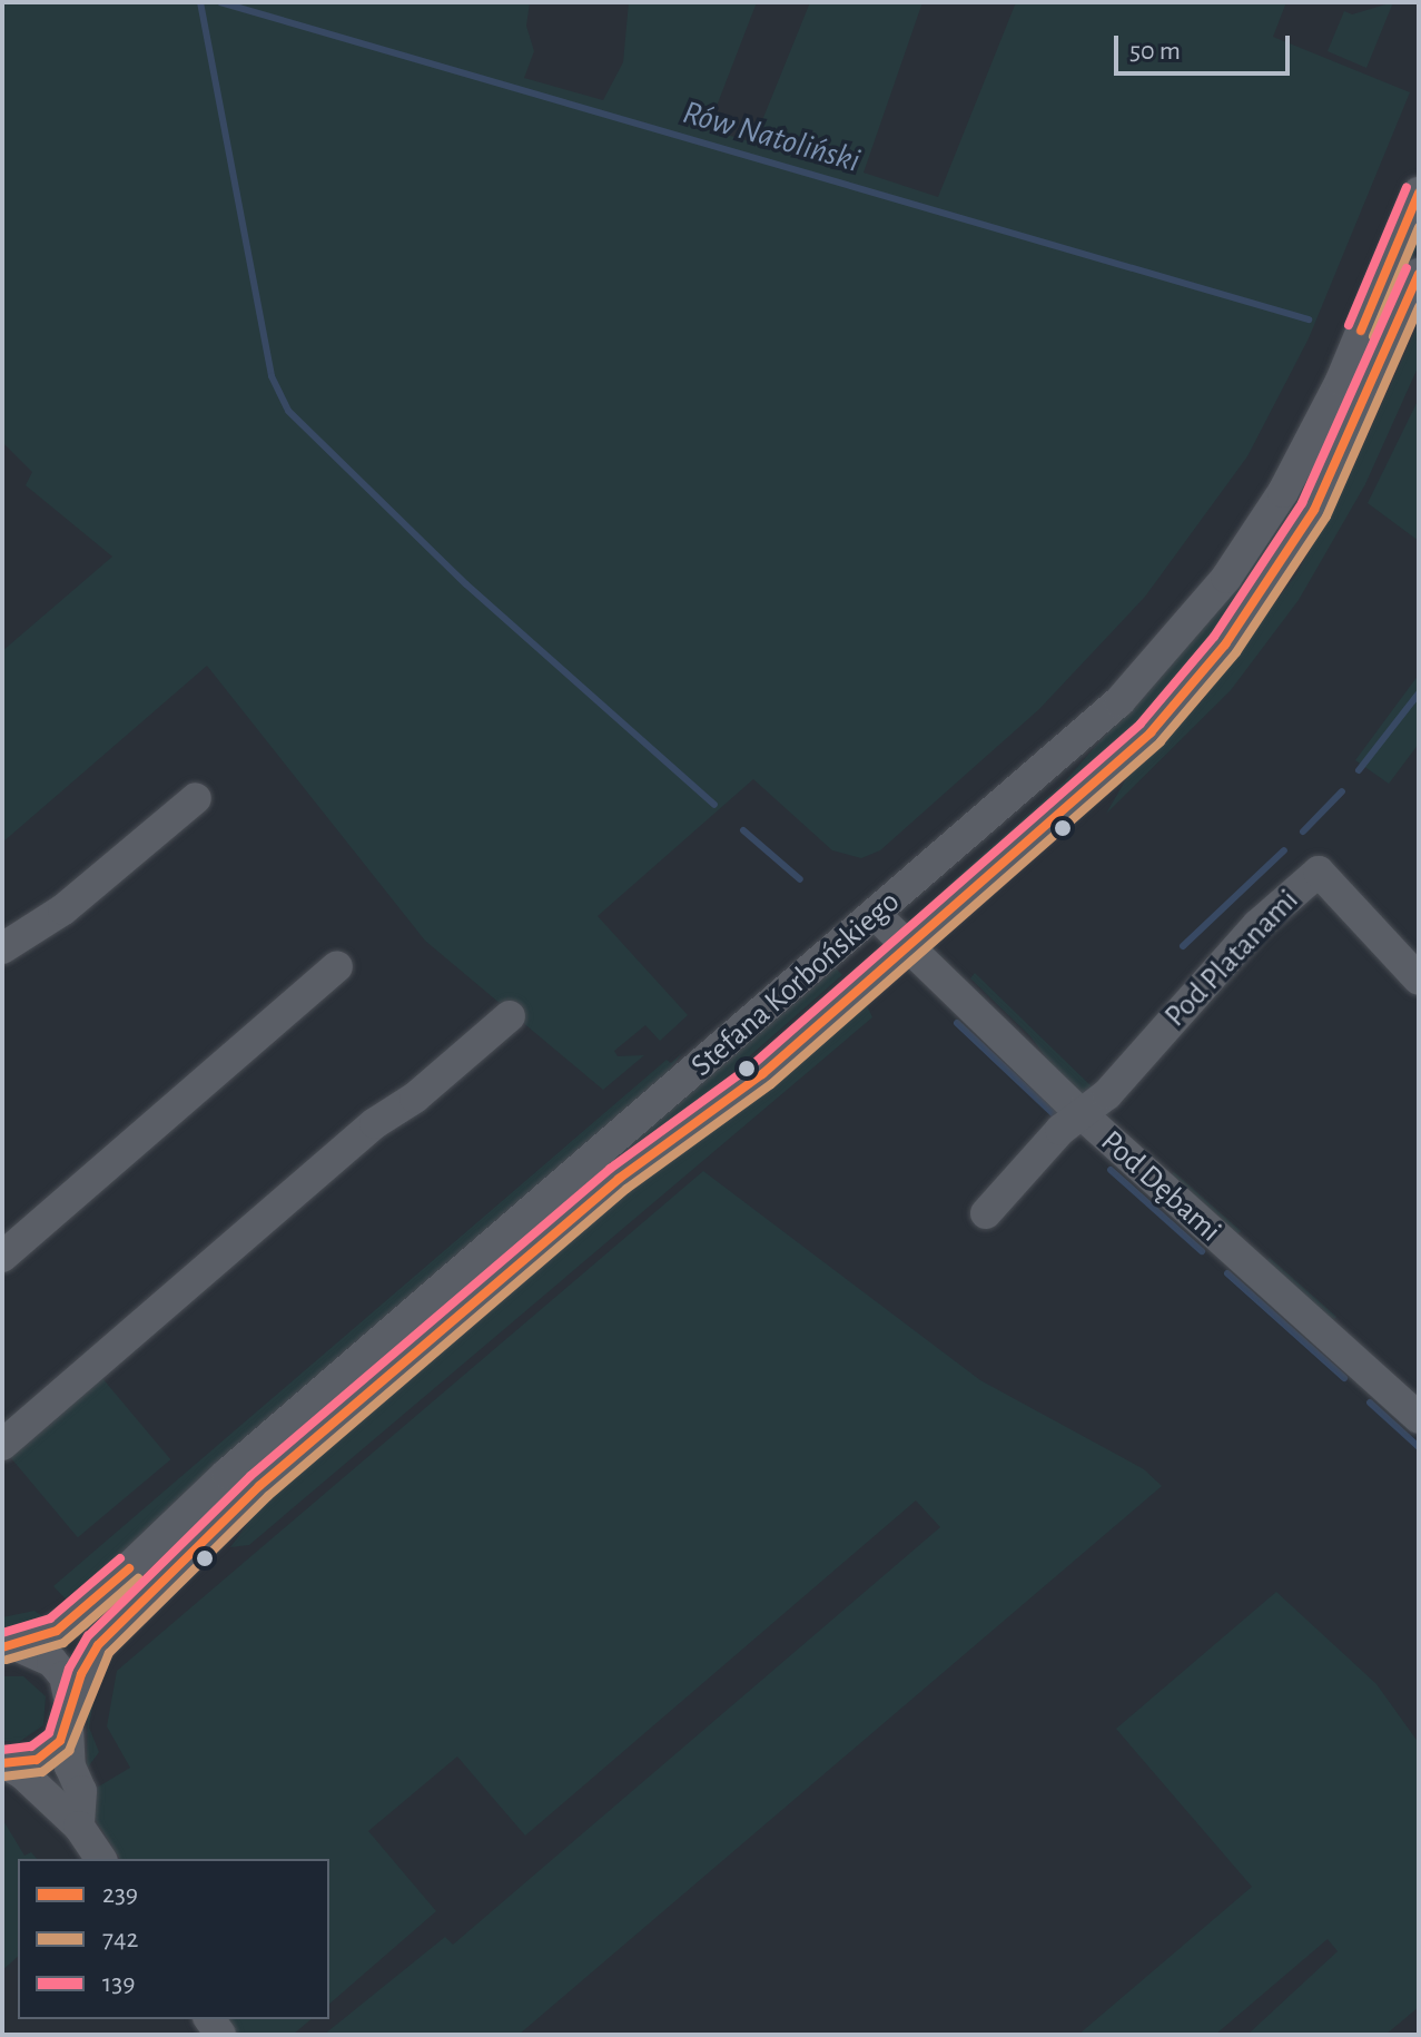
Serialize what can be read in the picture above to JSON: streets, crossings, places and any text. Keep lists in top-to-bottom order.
{
  "streets": {
    "street": ["Pod Platanami", "Stefana Korbońskiego", "Pod Dębami"]
  },
  "crossings": [
    ["Pod Platanami", "Pod Dębami"],
    ["Stefana Korbońskiego", "Pod Dębami"]
  ],
  "water": ["Rów Natoliński"],
  "lines": ["transit line 139", "transit line 239", "transit line 742"],
  "legend": ["239", "742", "139"],
  "scale_bar": "50 m"
}
